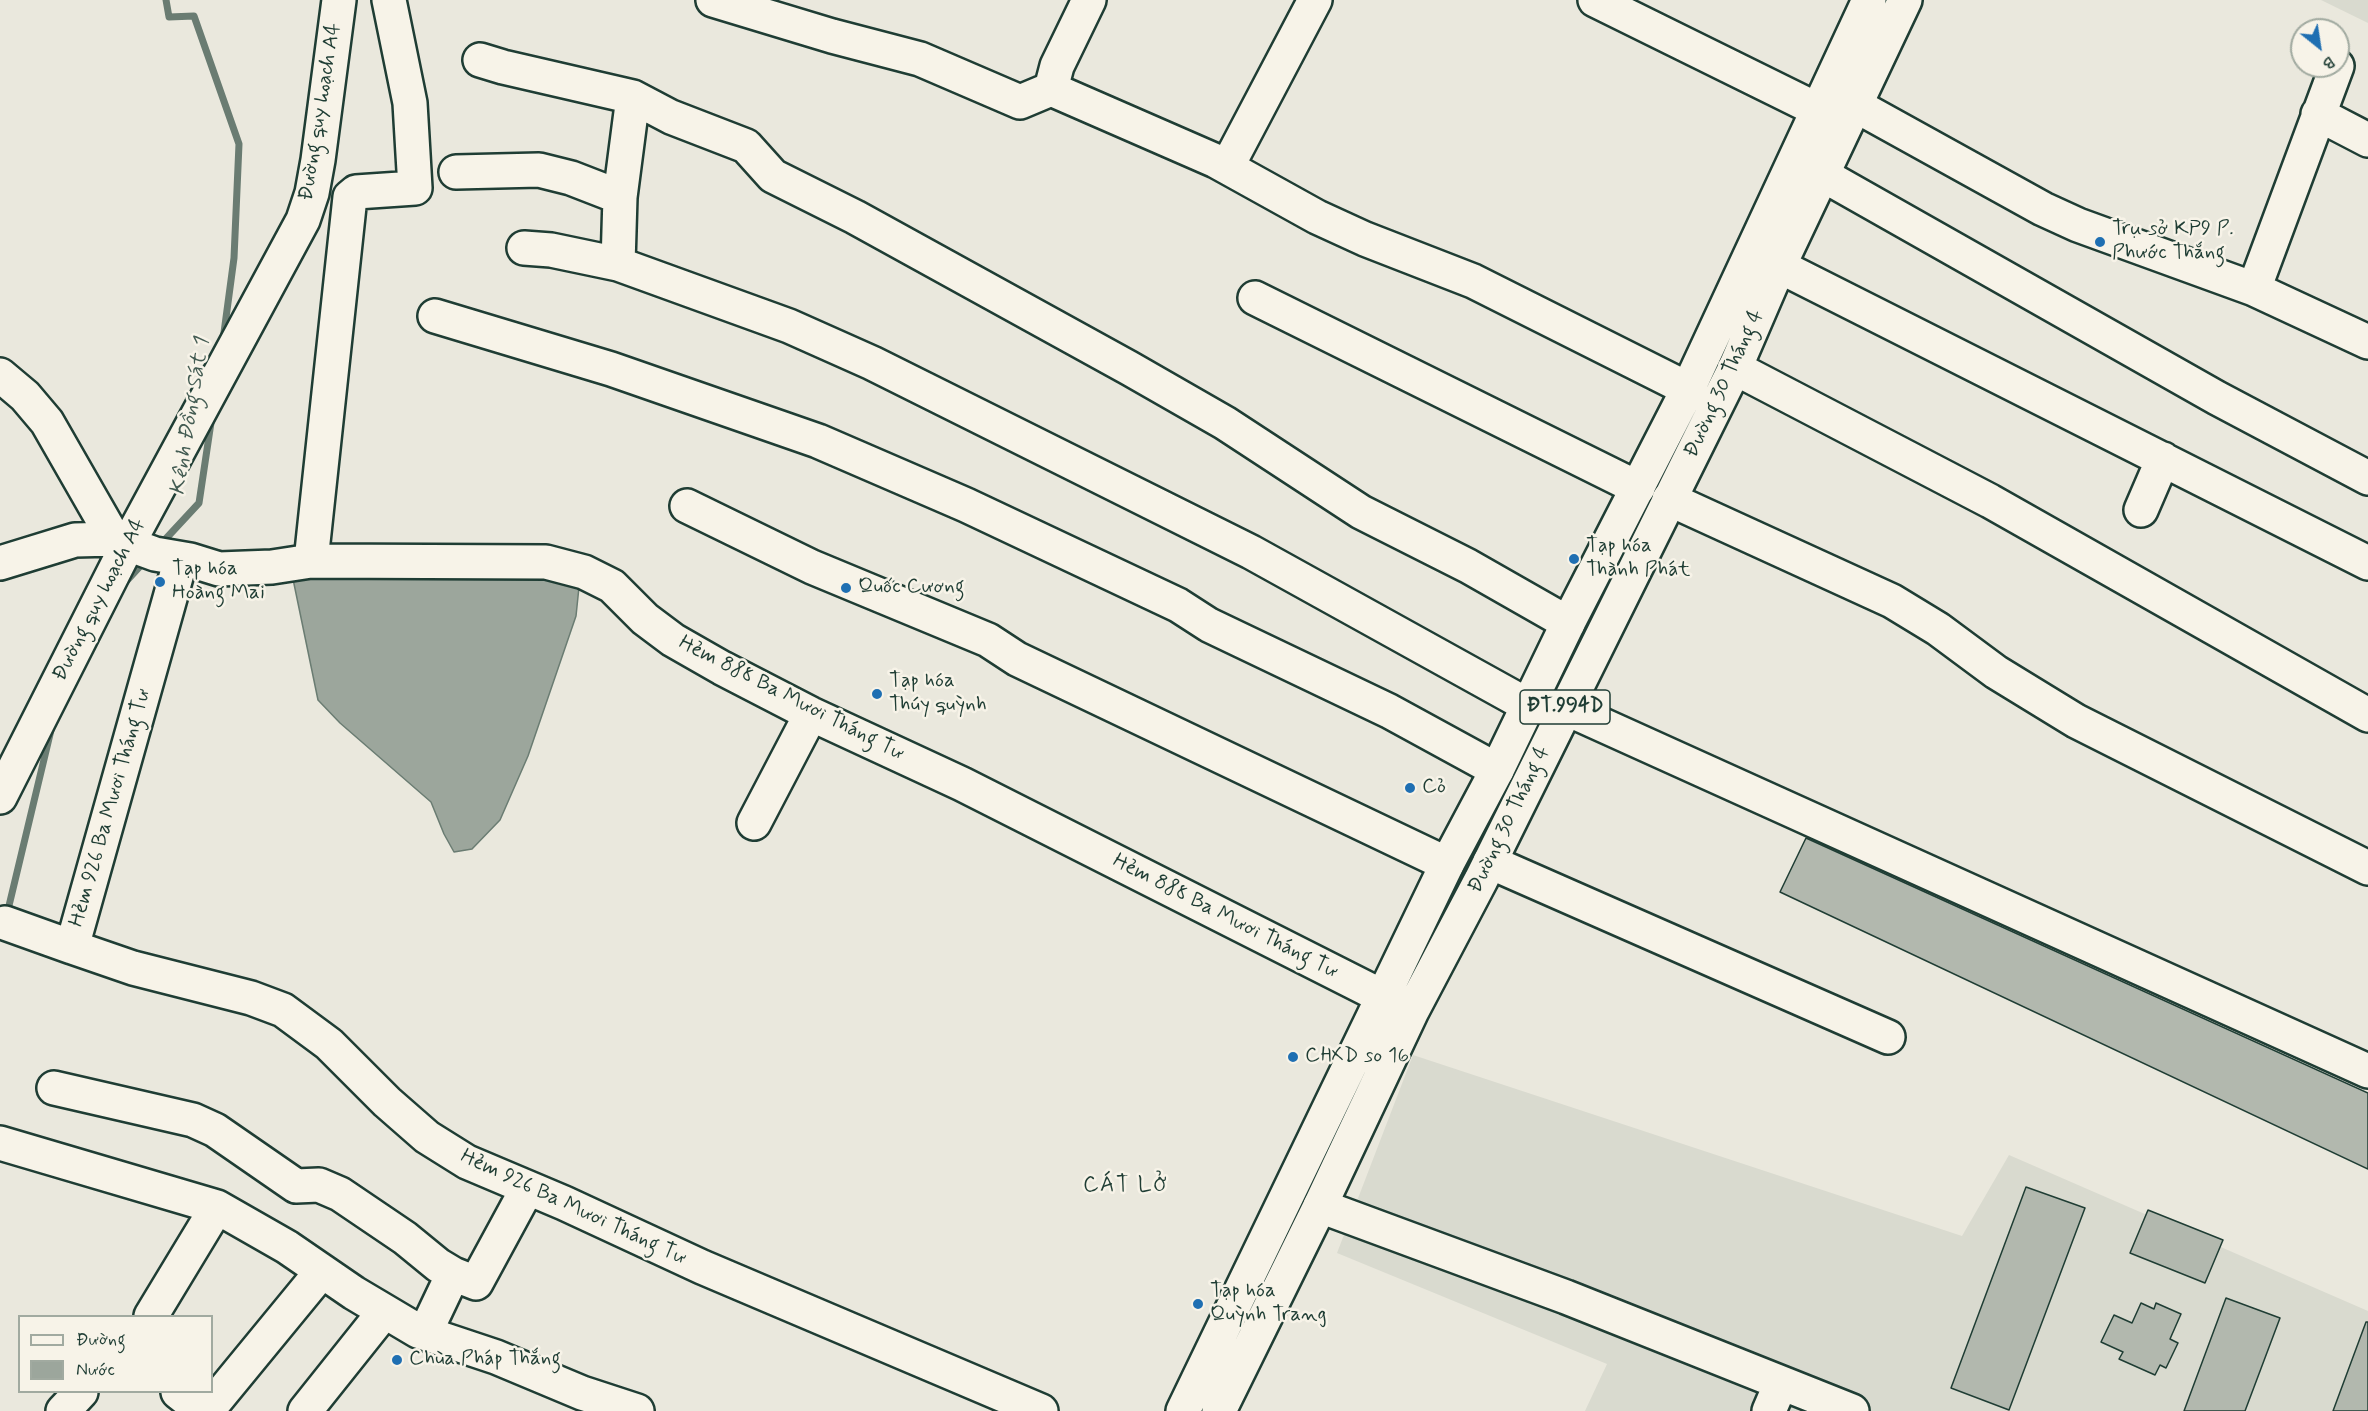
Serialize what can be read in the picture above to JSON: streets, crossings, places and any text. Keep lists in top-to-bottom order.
{
  "streets": {
    "street": [
      "Đường quy hoạch A4",
      "Đường 30 Tháng 4",
      "Hẻm 888 Ba Mươi Tháng Tư",
      "ĐT.994D",
      "Hẻm 926 Ba Mươi Tháng Tư"
    ]
  },
  "crossings": [
    ["Đường quy hoạch A4", "Hẻm 888 Ba Mươi Tháng Tư"],
    ["Đường 30 Tháng 4", "Hẻm 888 Ba Mươi Tháng Tư"],
    ["Hẻm 888 Ba Mươi Tháng Tư", "Hẻm 926 Ba Mươi Tháng Tư"]
  ],
  "districts": ["CÁT LỞ"],
  "water": ["Kênh Đồng Sát 1"],
  "places": [
    "Trụ sở KP9 P. Phước Thắng",
    "Tạp hóa Thành Phát",
    "Tạp hóa Hoàng Mai",
    "Quốc Cương",
    "Tạp hóa Thúy quỳnh",
    "Cỏ",
    "CHXD so 16",
    "Tạp hóa Quỳnh Trang",
    "Chùa Pháp Thắng"
  ],
  "legend": ["Đường", "Nước"],
  "north": "bottom right"
}
